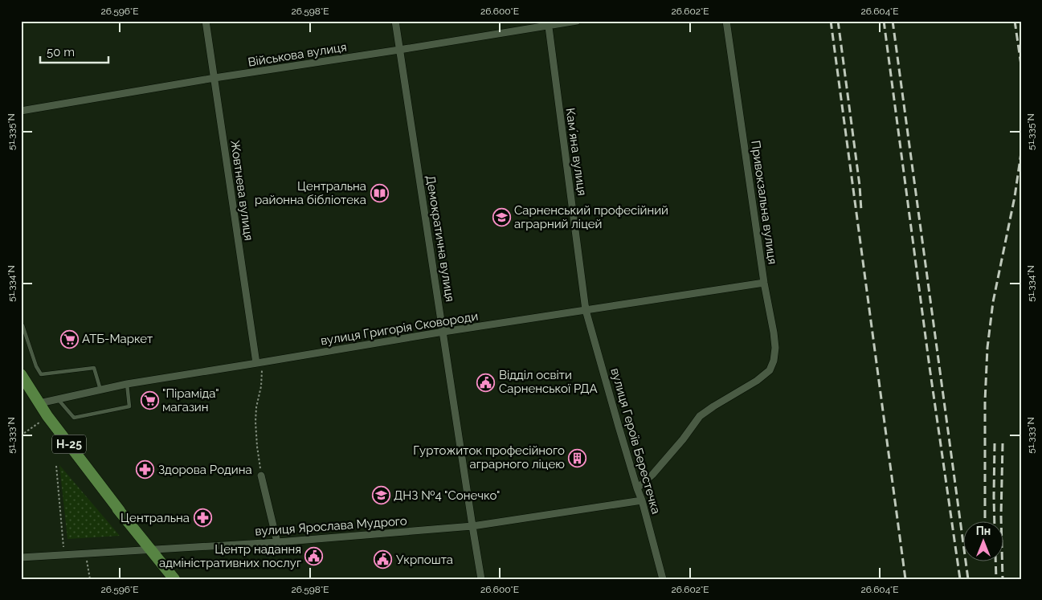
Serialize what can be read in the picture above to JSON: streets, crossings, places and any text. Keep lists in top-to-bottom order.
{
  "streets": {
    "main road": ["Н-25"],
    "street": [
      "Військова вулиця",
      "Камʼяна вулиця",
      "Жовтнева вулиця",
      "Привокзальна вулиця",
      "Демократична вулиця",
      "вулиця Григорія Сковороди",
      "вулиця Героїв Берестечка",
      "вулиця Ярослава Мудрого"
    ]
  },
  "crossings": [
    ["Військова вулиця", "Камʼяна вулиця"],
    ["Військова вулиця", "Жовтнева вулиця"],
    ["Військова вулиця", "Демократична вулиця"],
    ["Камʼяна вулиця", "вулиця Григорія Сковороди"],
    ["Камʼяна вулиця", "вулиця Героїв Берестечка"],
    ["Жовтнева вулиця", "вулиця Григорія Сковороди"],
    ["Привокзальна вулиця", "вулиця Григорія Сковороди"],
    ["Привокзальна вулиця", "вулиця Героїв Берестечка"],
    ["Демократична вулиця", "вулиця Григорія Сковороди"],
    ["Демократична вулиця", "вулиця Ярослава Мудрого"],
    ["вулиця Григорія Сковороди", "вулиця Героїв Берестечка"],
    ["вулиця Григорія Сковороди", "Н-25"],
    ["вулиця Героїв Берестечка", "вулиця Ярослава Мудрого"],
    ["Н-25", "вулиця Ярослава Мудрого"]
  ],
  "places": {
    "library": ["Центральна районна бібліотека"],
    "school or university": ["Сарненський професійний аграрний ліцей", "ДНЗ №4 \"Сонечко\""],
    "supermarket": ["АТБ-Маркет", "\"Піраміда\" магазин"],
    "public building": ["Відділ освіти Сарненської РДА", "Центр надання адміністративних послуг", "Укрпошта"],
    "building": ["Гуртожиток професійного аграрного ліцею"],
    "pharmacy": ["Здорова Родина", "Центральна"]
  },
  "scale_bar": "50 m",
  "north": "top",
  "coordinates": [
    "26.596°E",
    "26.598°E",
    "26.600°E",
    "26.602°E",
    "26.604°E",
    "51.335°N",
    "51.334°N",
    "51.333°N"
  ]
}
